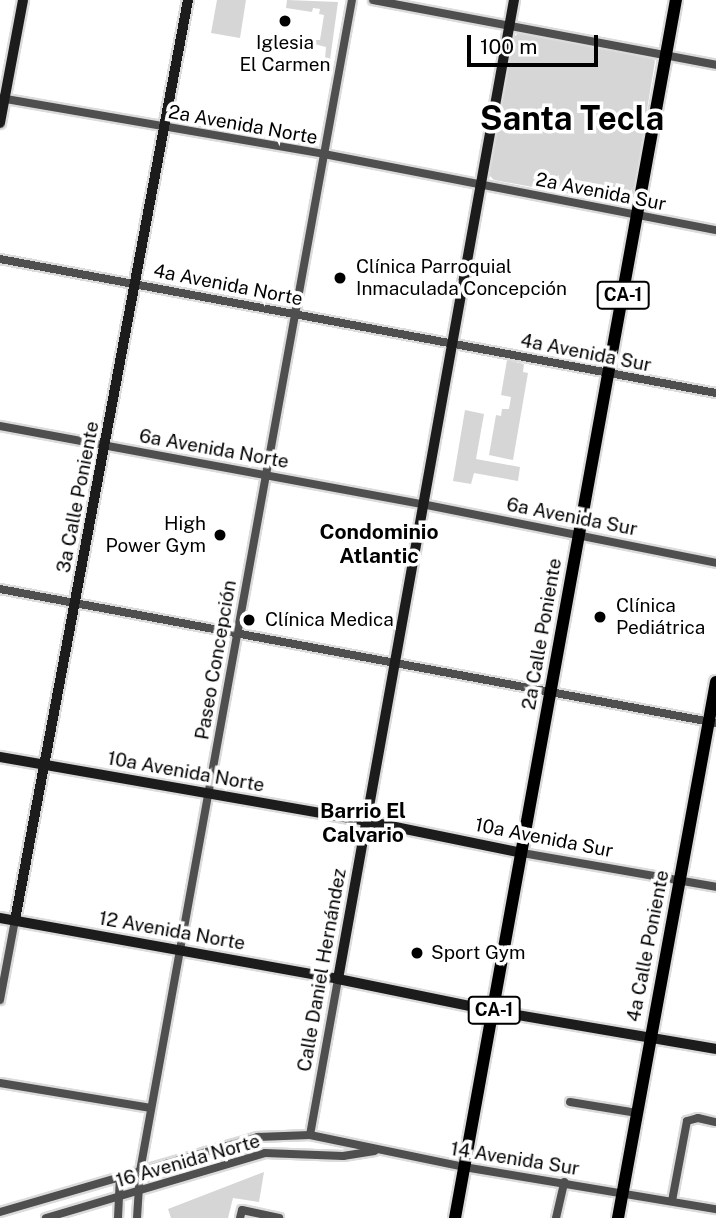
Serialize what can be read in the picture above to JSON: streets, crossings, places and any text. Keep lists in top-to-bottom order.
{
  "streets": {
    "main road": ["CA-1", "2a Calle Poniente", "4a Calle Poniente"],
    "street": [
      "2a Avenida Norte",
      "2a Avenida Sur",
      "4a Avenida Norte",
      "4a Avenida Sur",
      "6a Avenida Norte",
      "3a Calle Poniente",
      "6a Avenida Sur",
      "Paseo Concepción",
      "10a Avenida Norte",
      "10a Avenida Sur",
      "12 Avenida Norte",
      "Calle Daniel Hernández",
      "14 Avenida Sur",
      "16 Avenida Norte"
    ]
  },
  "crossings": [
    ["2a Avenida Norte", "2a Avenida Sur"],
    ["2a Avenida Norte", "3a Calle Poniente"],
    ["2a Avenida Norte", "Paseo Concepción"],
    ["2a Avenida Norte", "Calle Daniel Hernández"],
    ["2a Avenida Sur", "2a Calle Poniente"],
    ["2a Avenida Sur", "Calle Daniel Hernández"],
    ["4a Avenida Norte", "4a Avenida Sur"],
    ["4a Avenida Norte", "3a Calle Poniente"],
    ["4a Avenida Norte", "Paseo Concepción"],
    ["4a Avenida Norte", "Calle Daniel Hernández"],
    ["CA-1", "2a Calle Poniente"],
    ["4a Avenida Sur", "2a Calle Poniente"],
    ["4a Avenida Sur", "Calle Daniel Hernández"],
    ["6a Avenida Norte", "3a Calle Poniente"],
    ["6a Avenida Norte", "6a Avenida Sur"],
    ["6a Avenida Norte", "Paseo Concepción"],
    ["6a Avenida Norte", "Calle Daniel Hernández"],
    ["3a Calle Poniente", "10a Avenida Norte"],
    ["3a Calle Poniente", "12 Avenida Norte"],
    ["6a Avenida Sur", "2a Calle Poniente"],
    ["6a Avenida Sur", "Calle Daniel Hernández"],
    ["2a Calle Poniente", "10a Avenida Sur"],
    ["2a Calle Poniente", "12 Avenida Norte"],
    ["2a Calle Poniente", "14 Avenida Sur"],
    ["Paseo Concepción", "10a Avenida Norte"],
    ["Paseo Concepción", "12 Avenida Norte"],
    ["Paseo Concepción", "16 Avenida Norte"],
    ["10a Avenida Norte", "10a Avenida Sur"],
    ["10a Avenida Norte", "Calle Daniel Hernández"],
    ["10a Avenida Sur", "4a Calle Poniente"],
    ["10a Avenida Sur", "Calle Daniel Hernández"],
    ["12 Avenida Norte", "4a Calle Poniente"],
    ["12 Avenida Norte", "Calle Daniel Hernández"],
    ["4a Calle Poniente", "14 Avenida Sur"],
    ["Calle Daniel Hernández", "14 Avenida Sur"],
    ["Calle Daniel Hernández", "16 Avenida Norte"],
    ["14 Avenida Sur", "16 Avenida Norte"]
  ],
  "districts": ["Santa Tecla", "Condominio Atlantic", "Barrio El Calvario"],
  "places": [
    "Iglesia El Carmen",
    "Clínica Parroquial Inmaculada Concepción",
    "High Power Gym",
    "Clínica Pediátrica",
    "Clínica Medica",
    "Sport Gym"
  ],
  "scale_bar": "100 m"
}
